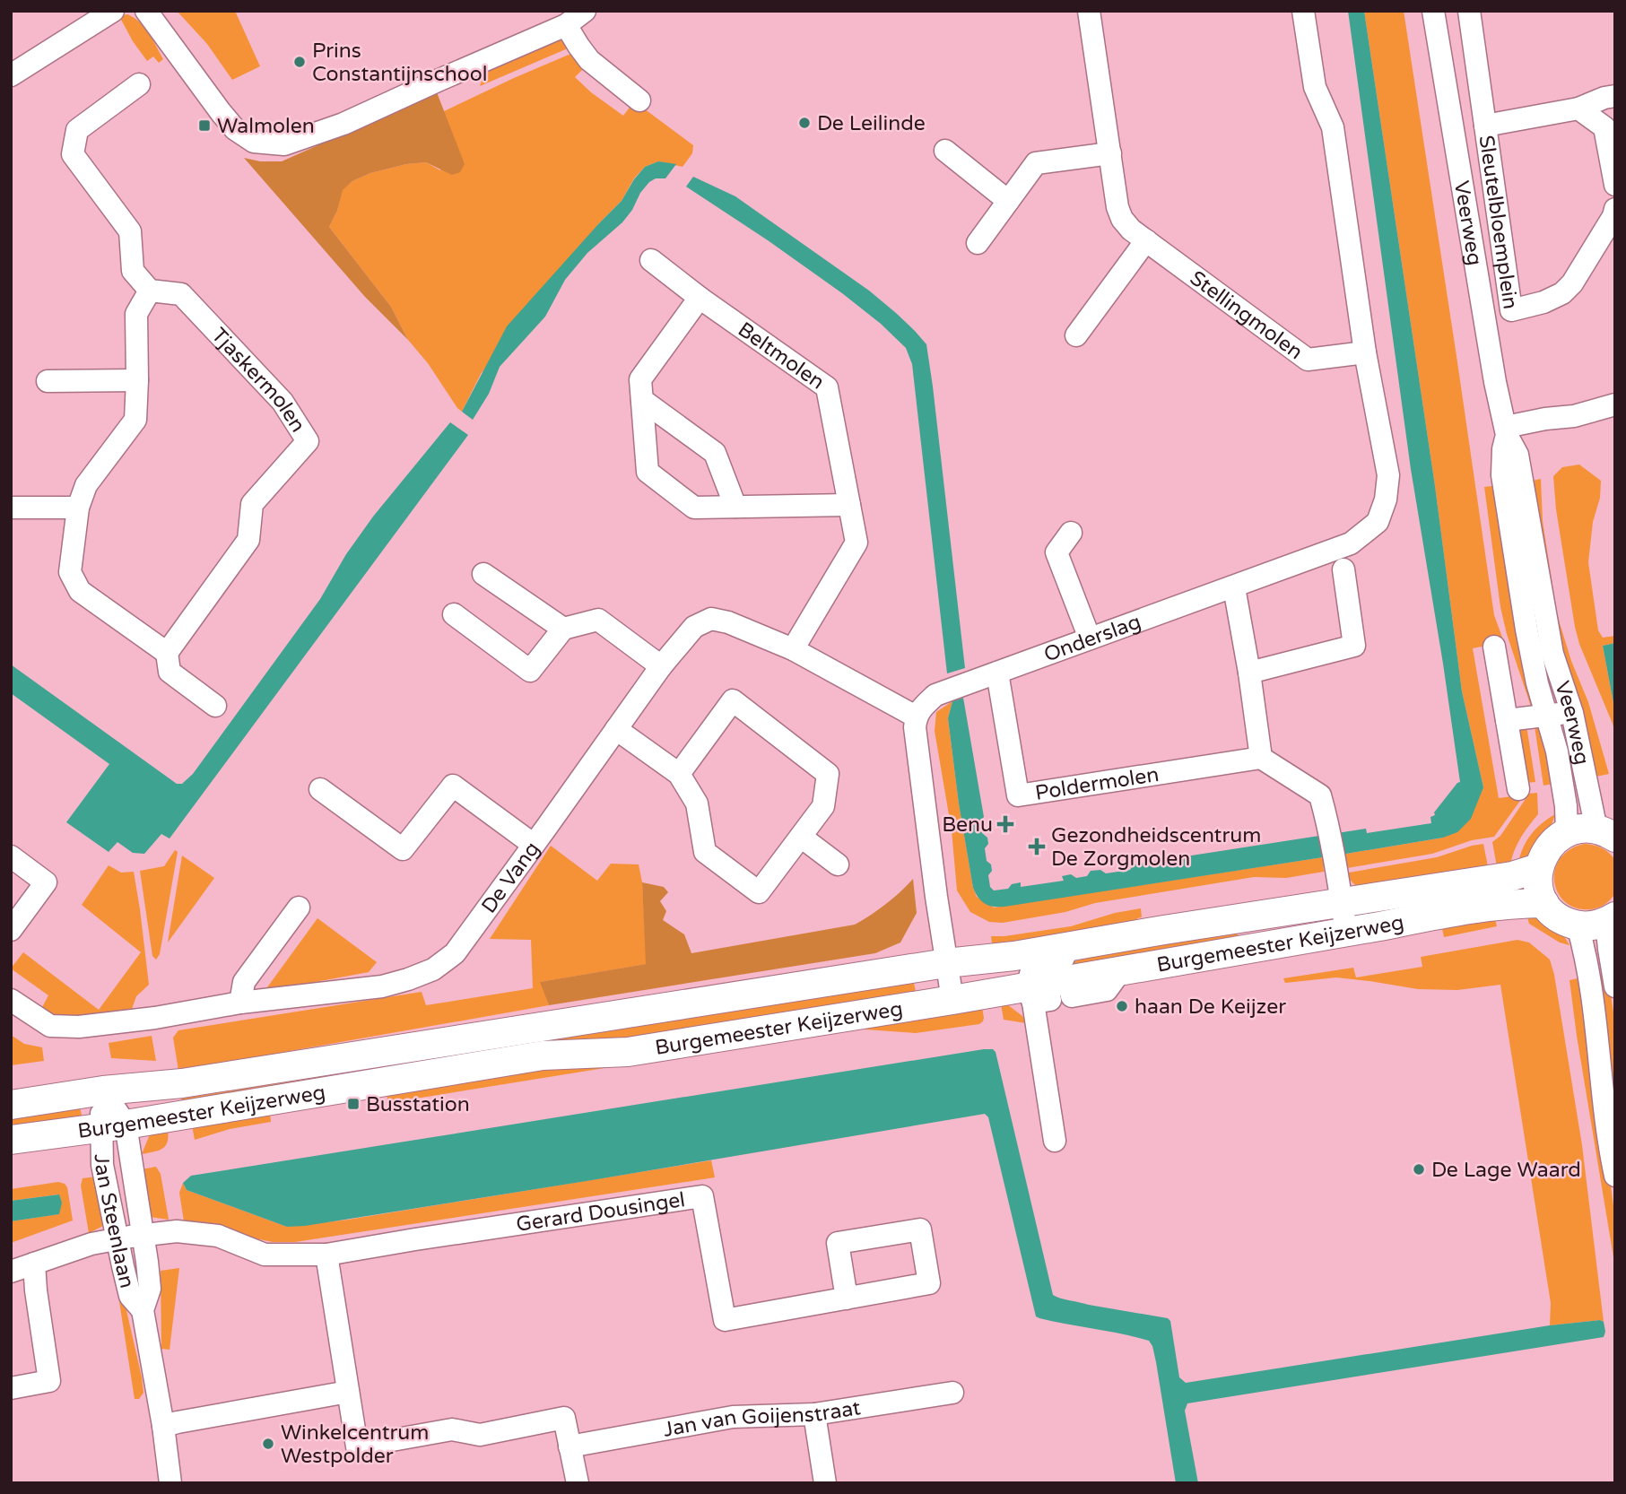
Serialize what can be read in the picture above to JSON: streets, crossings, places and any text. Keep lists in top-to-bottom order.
{
  "streets": {
    "main road": ["Burgemeester Keijzerweg"],
    "street": [
      "Sleutelbloemplein",
      "Veerweg",
      "Stellingmolen",
      "Beltmolen",
      "Tjaskermolen",
      "Onderslag",
      "Poldermolen",
      "De Vang",
      "Gerard Dousingel",
      "Jan Steenlaan",
      "Jan van Goijenstraat"
    ]
  },
  "crossings": [
    ["Stellingmolen", "Onderslag"],
    ["Beltmolen", "De Vang"],
    ["Onderslag", "Poldermolen"],
    ["Onderslag", "De Vang"],
    ["Burgemeester Keijzerweg", "Jan Steenlaan"],
    ["Gerard Dousingel", "Jan Steenlaan"]
  ],
  "places": {
    "other": [
      "Prins Constantijnschool",
      "De Leilinde",
      "haan De Keijzer",
      "De Lage Waard",
      "Winkelcentrum Westpolder"
    ],
    "transit": ["Walmolen", "Busstation"],
    "health": ["Benu", "Gezondheidscentrum De Zorgmolen"]
  }
}
